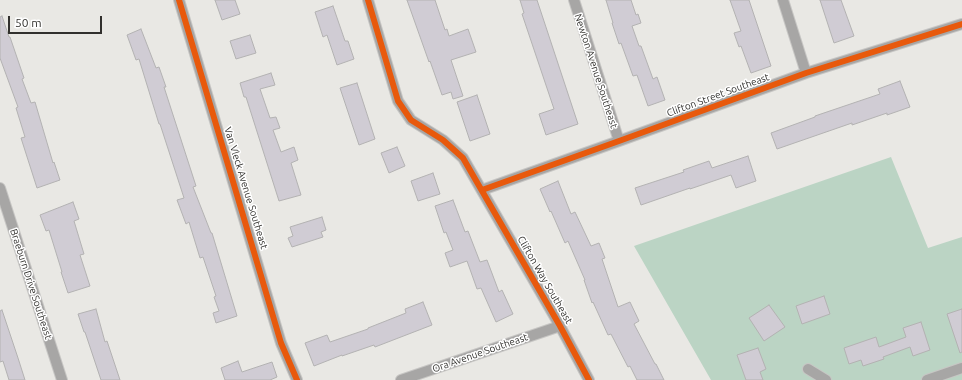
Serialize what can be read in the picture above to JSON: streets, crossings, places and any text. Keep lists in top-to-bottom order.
{
  "streets": {
    "street": [
      "Newton Avenue Southeast",
      "Clifton Street Southeast",
      "Van Vleck Avenue Southeast",
      "Clifton Way Southeast",
      "Braeburn Drive Southeast",
      "Ora Avenue Southeast"
    ]
  },
  "crossings": [
    ["Newton Avenue Southeast", "Clifton Street Southeast"],
    ["Clifton Street Southeast", "Clifton Way Southeast"],
    ["Clifton Way Southeast", "Ora Avenue Southeast"]
  ],
  "scale_bar": "50 m"
}
